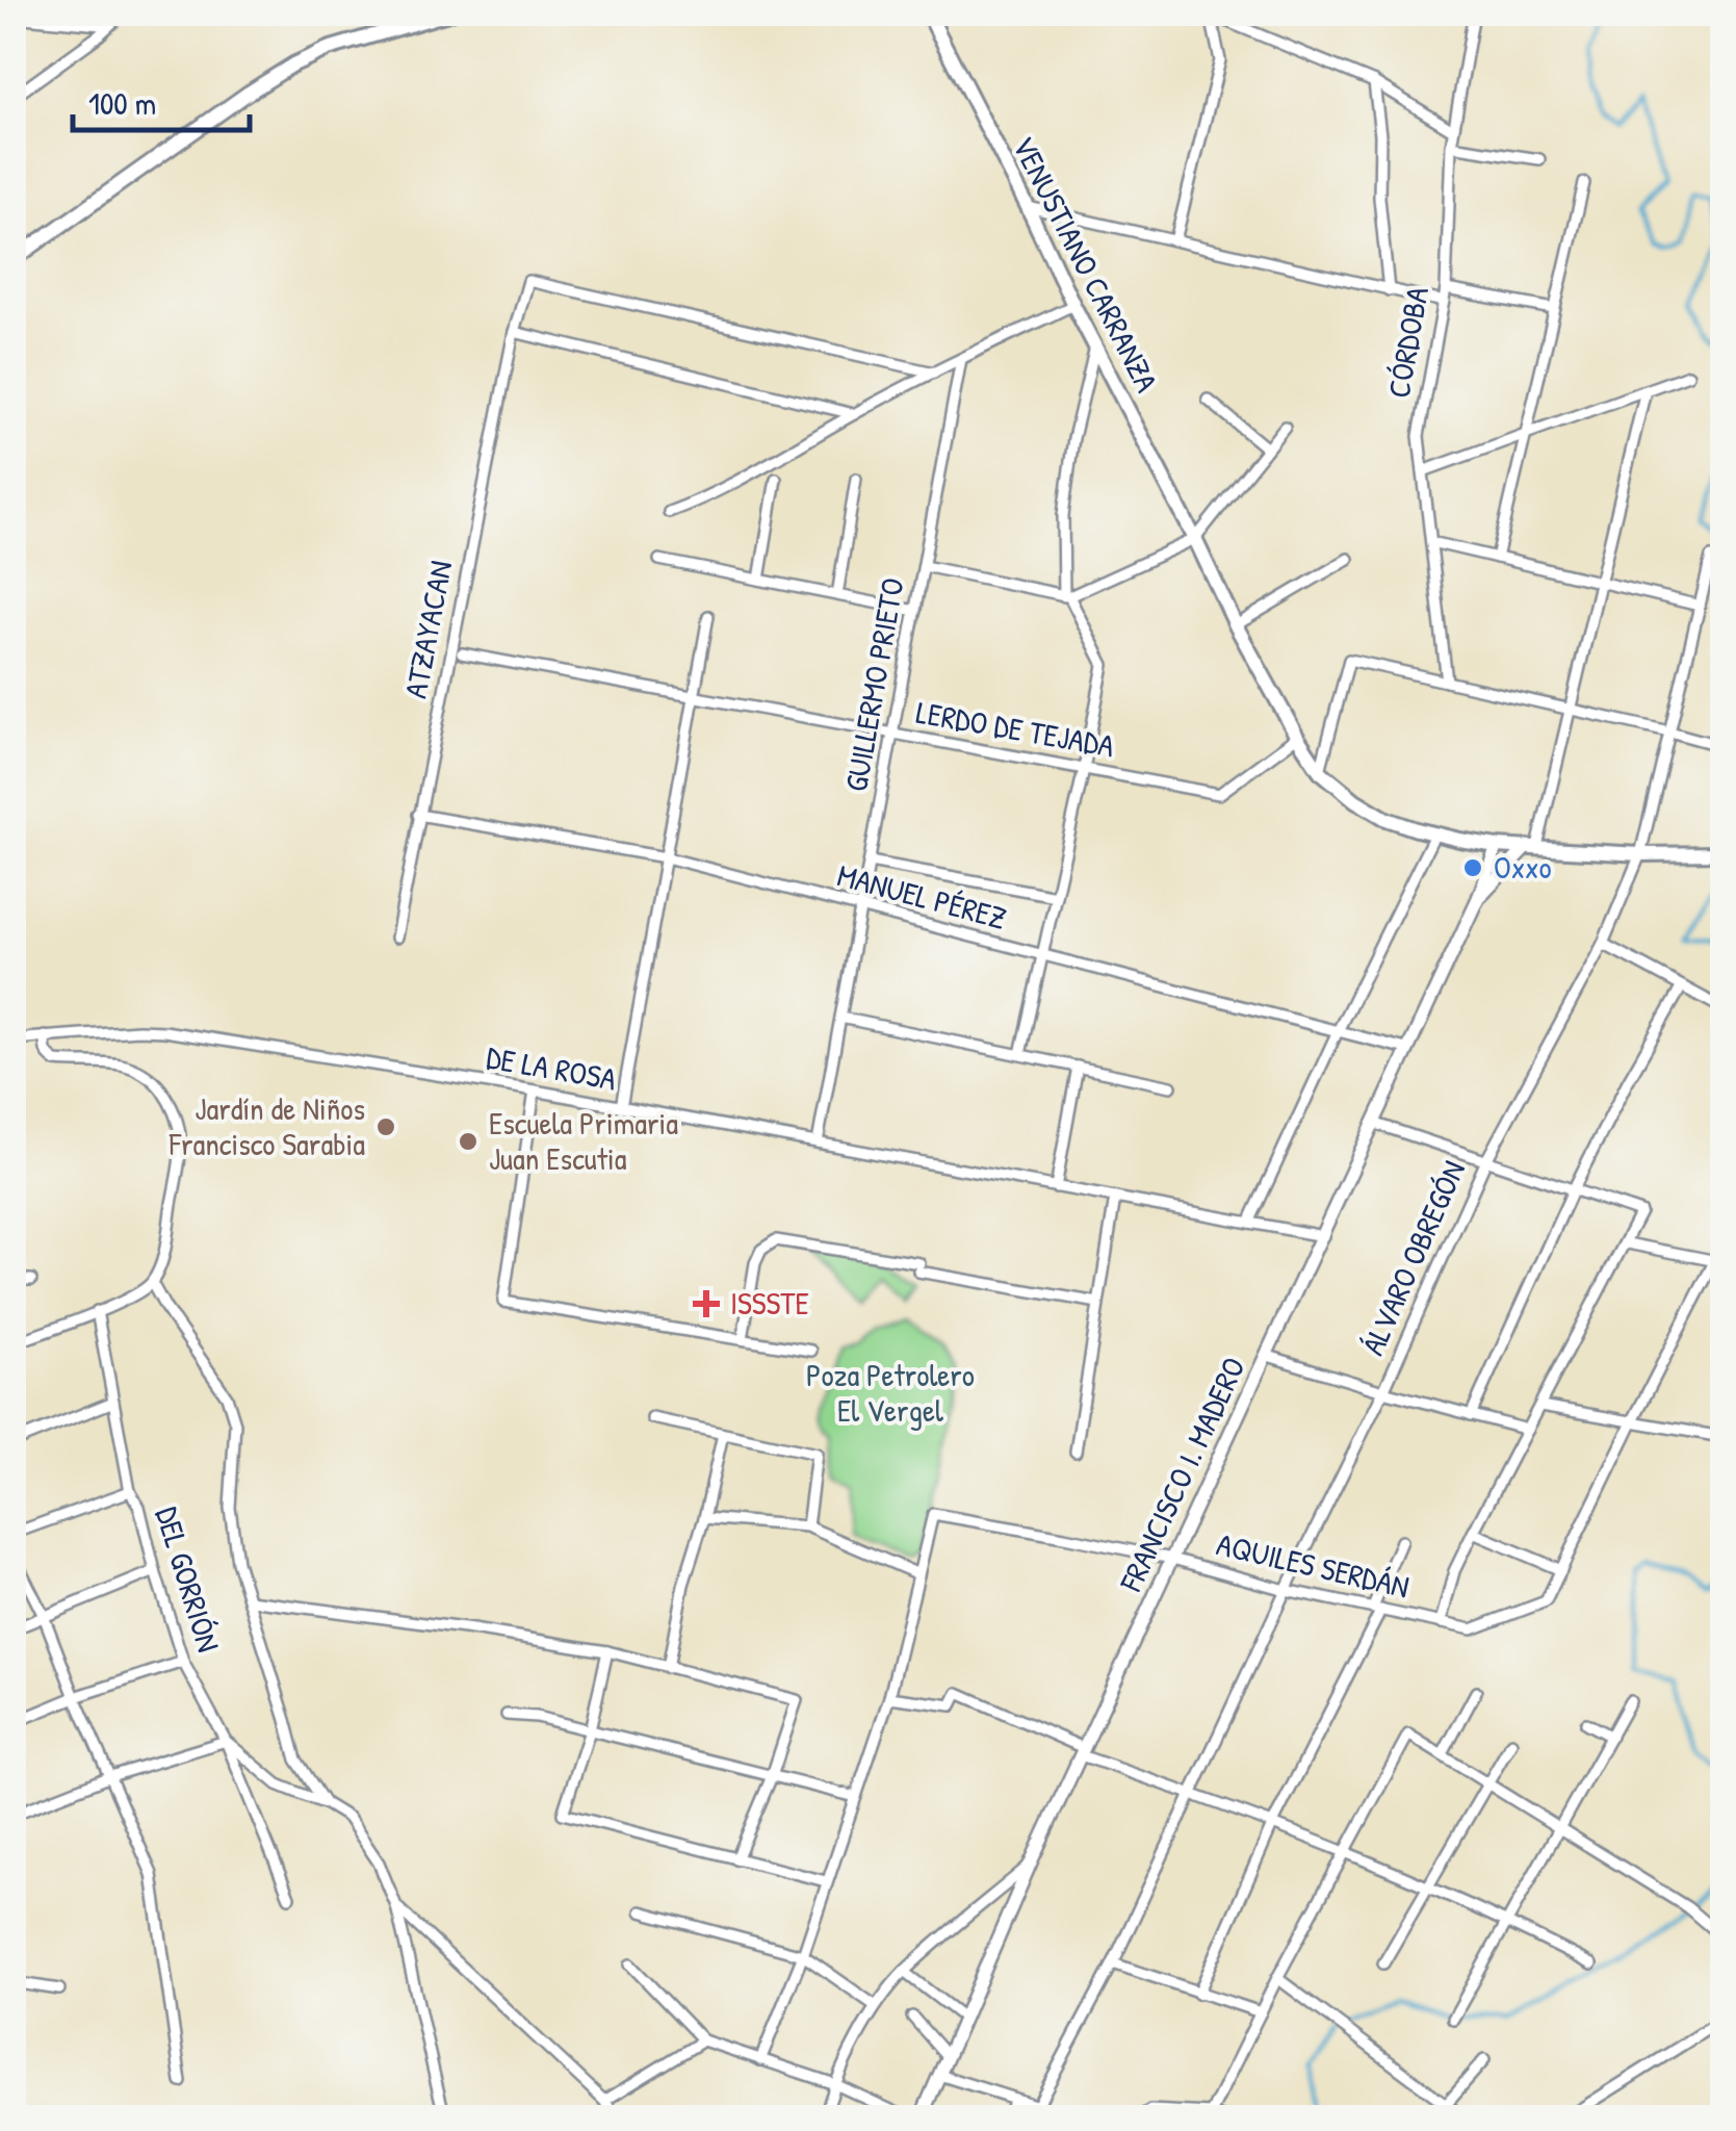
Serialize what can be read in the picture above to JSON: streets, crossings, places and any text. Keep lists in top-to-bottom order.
{
  "streets": {
    "main road": ["VENUSTIANO CARRANZA"],
    "street": [
      "CÓRDOBA",
      "ATZAYACAN",
      "GUILLERMO PRIETO",
      "LERDO DE TEJADA",
      "MANUEL PÉREZ",
      "DE LA ROSA",
      "ÁLVARO OBREGÓN",
      "FRANCISCO I. MADERO",
      "AQUILES SERDÁN",
      "DEL GORRIÓN"
    ]
  },
  "crossings": [
    ["VENUSTIANO CARRANZA", "LERDO DE TEJADA"],
    ["VENUSTIANO CARRANZA", "ÁLVARO OBREGÓN"],
    ["VENUSTIANO CARRANZA", "FRANCISCO I. MADERO"],
    ["ATZAYACAN", "MANUEL PÉREZ"],
    ["GUILLERMO PRIETO", "LERDO DE TEJADA"],
    ["GUILLERMO PRIETO", "MANUEL PÉREZ"],
    ["GUILLERMO PRIETO", "DE LA ROSA"],
    ["MANUEL PÉREZ", "FRANCISCO I. MADERO"],
    ["DE LA ROSA", "FRANCISCO I. MADERO"],
    ["ÁLVARO OBREGÓN", "AQUILES SERDÁN"],
    ["FRANCISCO I. MADERO", "AQUILES SERDÁN"]
  ],
  "parks": ["Poza Petrolero El Vergel"],
  "places": {
    "other": ["Oxxo", "Jardín de Niños Francisco Sarabia", "Escuela Primaria Juan Escutia"],
    "health": ["ISSSTE"]
  },
  "scale_bar": "100 m"
}
